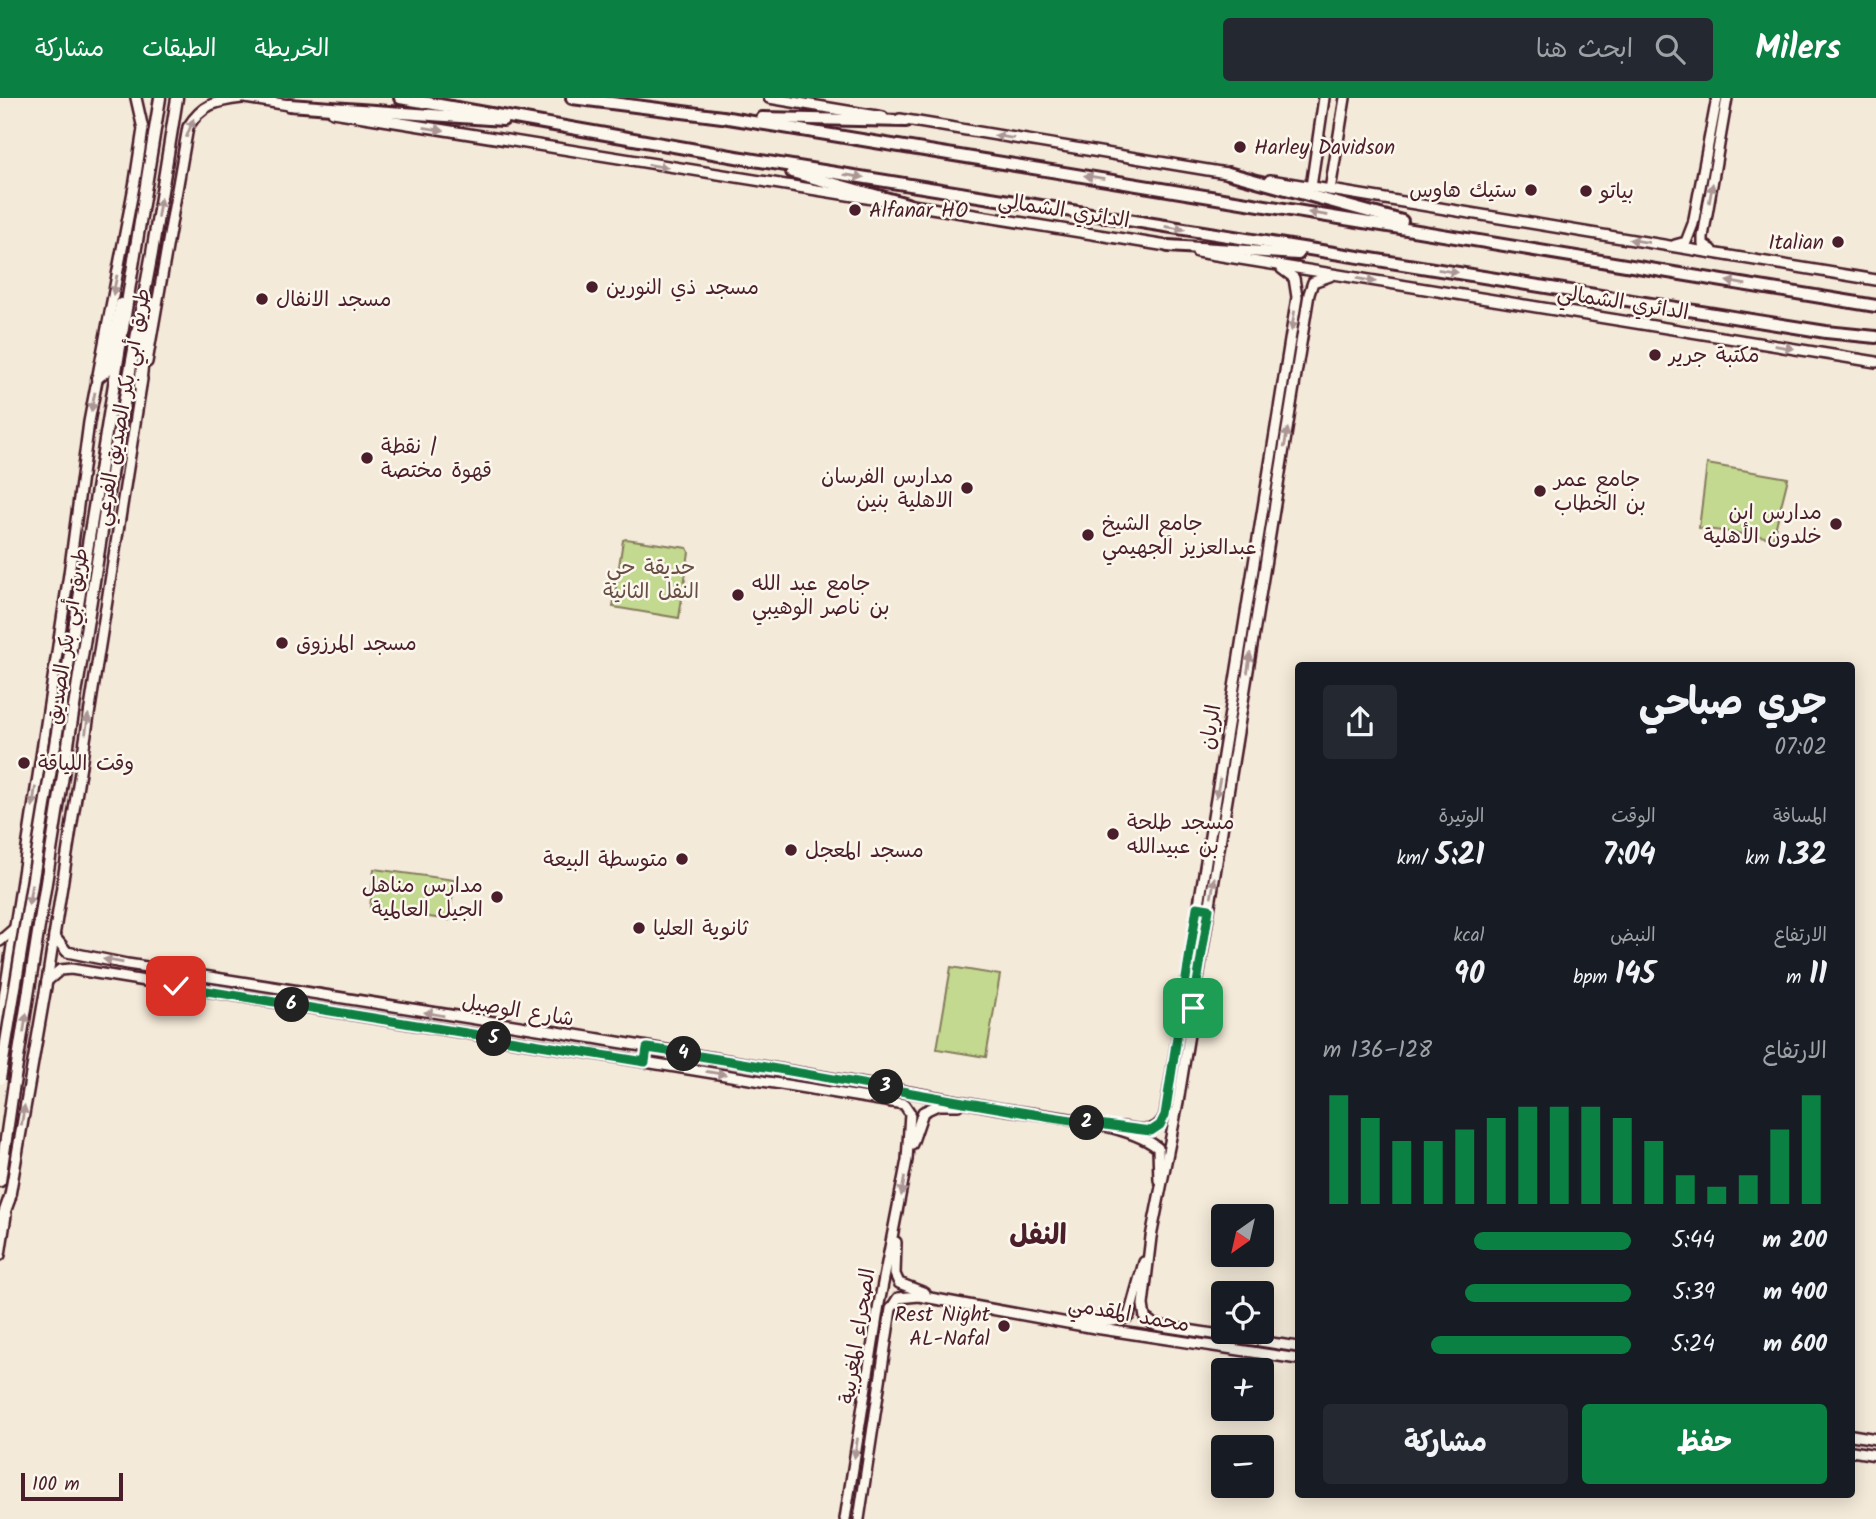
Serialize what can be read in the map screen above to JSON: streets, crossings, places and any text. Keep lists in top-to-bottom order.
{
  "streets": {
    "highway": ["الدائري الشمالي"],
    "main road": ["طريق أبي بكر الصديق"],
    "street": [
      "طريق أبي بكر الصديق الفرعي",
      "الريان",
      "شارع الوصيل",
      "محمد المقدمي",
      "الصحراء المغربية"
    ]
  },
  "crossings": [
    ["الدائري الشمالي", "طريق أبي بكر الصديق الفرعي"],
    ["الريان", "محمد المقدمي"],
    ["شارع الوصيل", "الصحراء المغربية"],
    ["محمد المقدمي", "الصحراء المغربية"]
  ],
  "districts": ["النفل"],
  "parks": ["حديقة حي النفل الثانية"],
  "places": [
    "Harley Davidson",
    "ستيك هاوس",
    "بياتو",
    "Alfanar HO",
    "Italian",
    "مسجد ذي النورين",
    "مسجد الانفال",
    "مكتبة جرير",
    "نقطة | قهوة مختصة",
    "مدارس الفرسان الاهلية بنين",
    "جامع عمر بن الخطاب",
    "مدارس ابن خلدون الأهلية",
    "جامع الشيخ عبدالعزيز الجهيمي",
    "جامع عبد الله بن ناصر الوهيبي",
    "مسجد المرزوق",
    "وقت اللياقة",
    "مسجد طلحة بن عبيدالله",
    "مسجد المعجل",
    "متوسطة البيعة",
    "مدارس مناهل الجيل العالمية",
    "ثانوية العليا",
    "Rest Night AL-Nafal"
  ],
  "scale_bar": "100 m",
  "north": "bottom left",
  "page": {
    "header": "Milers",
    "search": "ابحث هنا",
    "nav": ["الخريطة", "الطبقات", "مشاركة"],
    "heading": ["جري صباحي", "07:02"],
    "stats": [
      ["المسافة", "1.32 km"],
      ["الوقت", "7:04"],
      ["الوتيرة", "5:21 /km"],
      ["الارتفاع", "11 m"],
      ["النبض", "145 bpm"],
      ["kcal", "90"]
    ],
    "pins": [
      "6",
      "5",
      "4",
      "3",
      "2"
    ],
    "chart": ["الارتفاع", "128–136 m"],
    "map_buttons": ["+", "−"],
    "list": [
      {
        "name": "200 m",
        "note": "5:44"
      },
      {
        "name": "400 m",
        "note": "5:39"
      },
      {
        "name": "600 m",
        "note": "5:24"
      }
    ],
    "buttons": ["حفظ", "مشاركة"],
    "scale": "100 m"
  }
}
